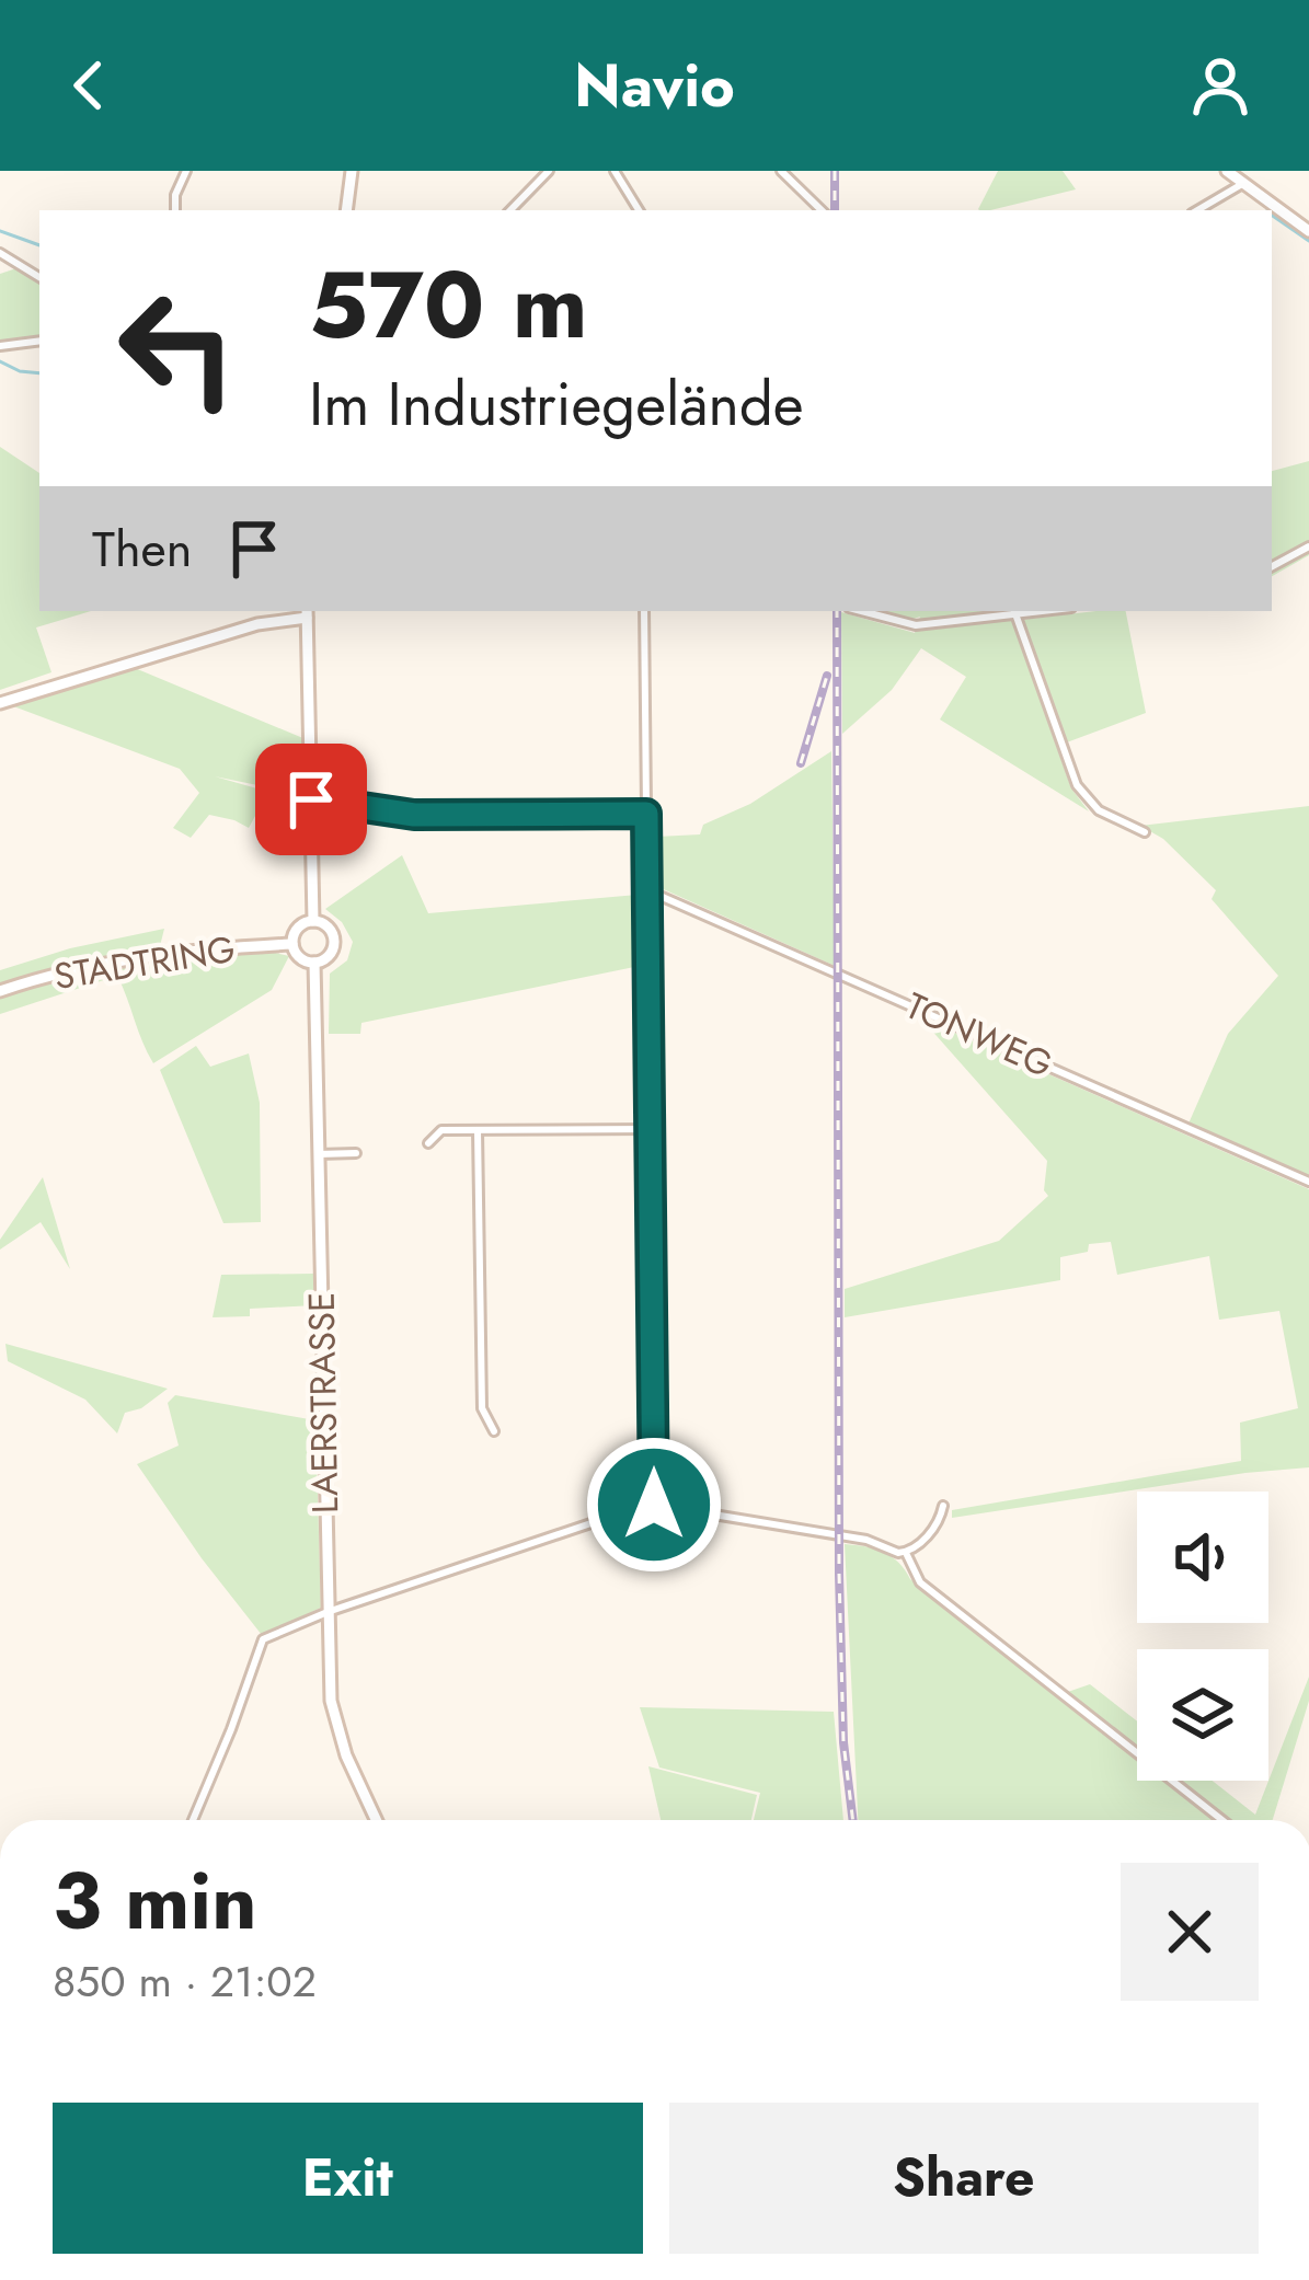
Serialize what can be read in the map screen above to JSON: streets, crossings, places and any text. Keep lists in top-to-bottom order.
{
  "streets": {
    "main road": ["STADTRING", "LAERSTRASSE"],
    "street": ["TONWEG"]
  },
  "crossings": [
    ["STADTRING", "LAERSTRASSE"]
  ],
  "page": {
    "header": "Navio",
    "turn": ["570 m", "Im Industriegelände"],
    "then": "Then",
    "heading": ["3 min", "850 m · 21:02"],
    "buttons": ["Exit", "Share"]
  }
}
